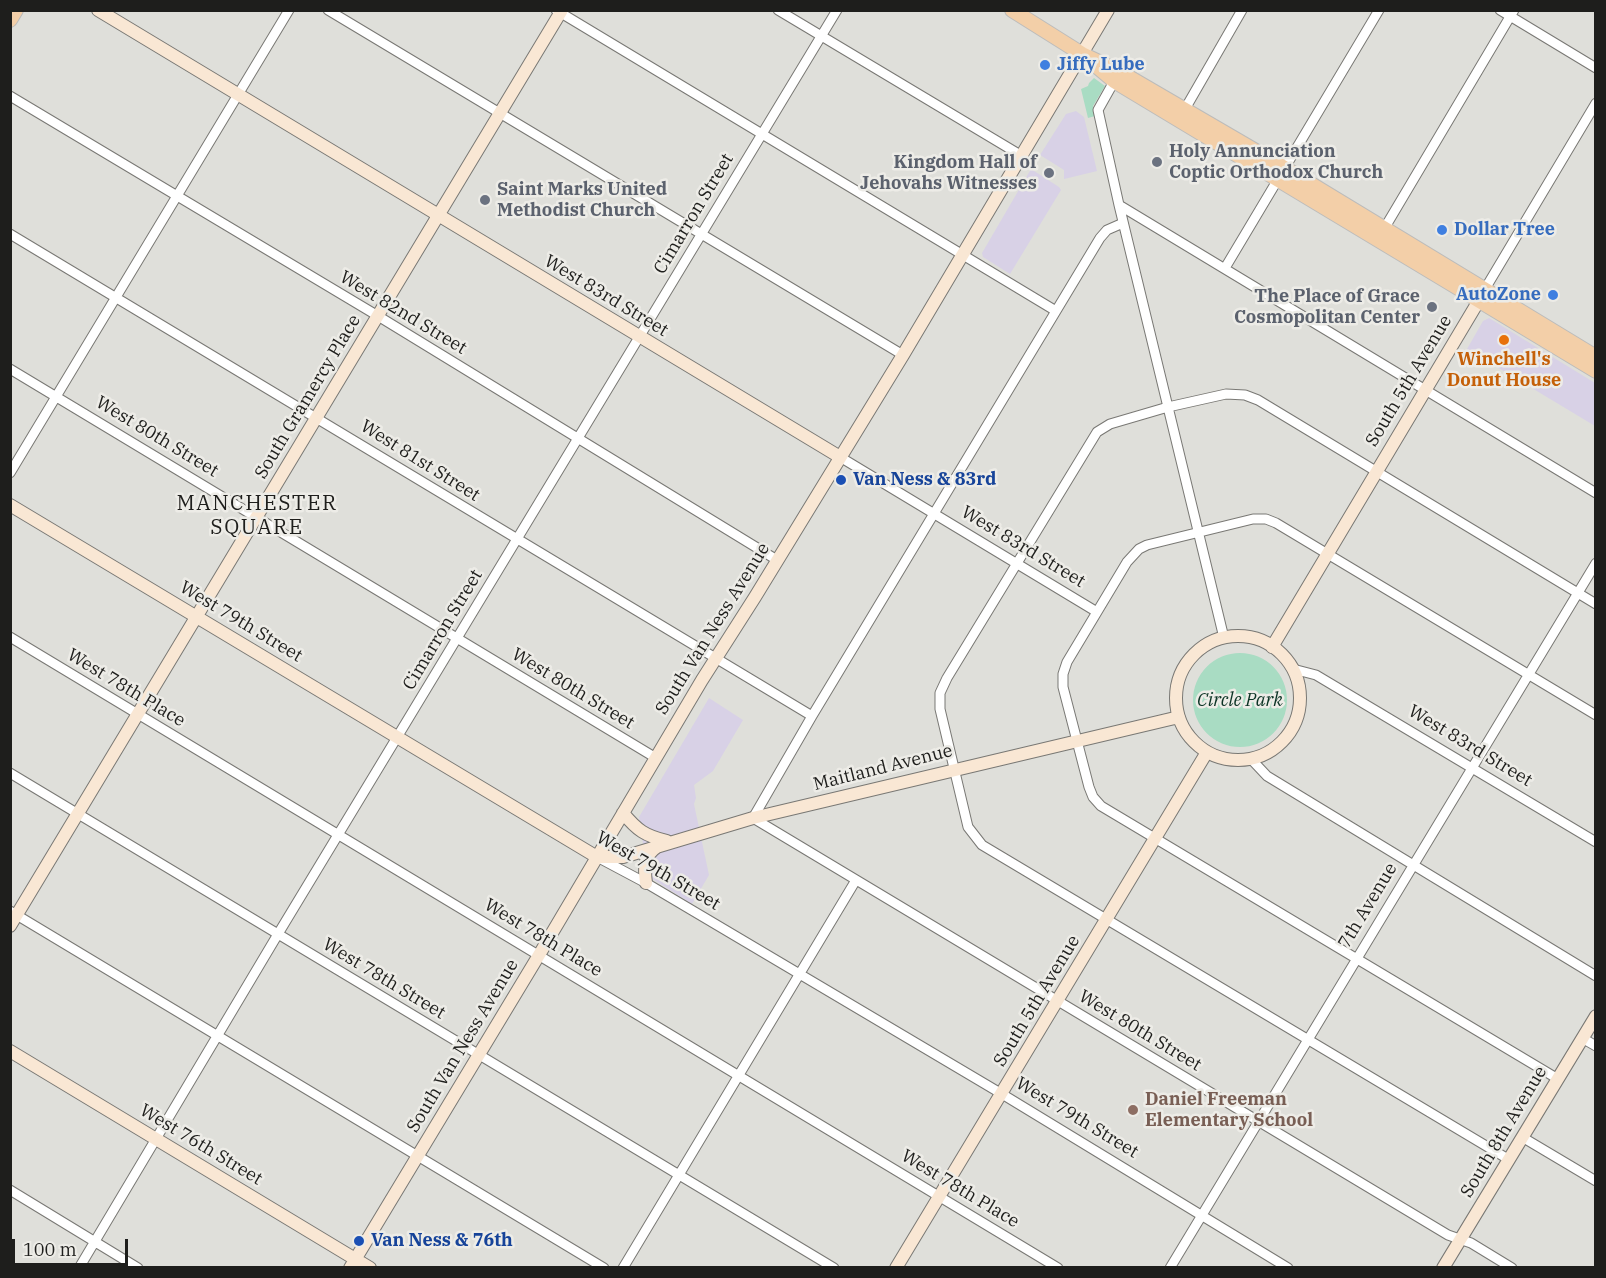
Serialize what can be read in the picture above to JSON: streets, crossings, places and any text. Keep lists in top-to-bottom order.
{
  "streets": {
    "street": [
      "Cimarron Street",
      "West 83rd Street",
      "West 82nd Street",
      "South 5th Avenue",
      "South Gramercy Place",
      "West 80th Street",
      "West 81st Street",
      "West 79th Street",
      "South Van Ness Avenue",
      "West 78th Place",
      "Maitland Avenue",
      "7th Avenue",
      "West 78th Street",
      "South 8th Avenue",
      "West 76th Street"
    ]
  },
  "crossings": [
    ["Cimarron Street", "West 83rd Street"],
    ["Cimarron Street", "West 82nd Street"],
    ["Cimarron Street", "West 80th Street"],
    ["Cimarron Street", "West 81st Street"],
    ["Cimarron Street", "West 79th Street"],
    ["Cimarron Street", "West 78th Place"],
    ["Cimarron Street", "West 78th Street"],
    ["Cimarron Street", "West 76th Street"],
    ["West 83rd Street", "South 5th Avenue"],
    ["West 83rd Street", "South Gramercy Place"],
    ["West 83rd Street", "South Van Ness Avenue"],
    ["West 83rd Street", "Maitland Avenue"],
    ["West 83rd Street", "7th Avenue"],
    ["West 82nd Street", "South Gramercy Place"],
    ["West 82nd Street", "South Van Ness Avenue"],
    ["South 5th Avenue", "West 80th Street"],
    ["South 5th Avenue", "West 79th Street"],
    ["South 5th Avenue", "West 78th Place"],
    ["South 5th Avenue", "Maitland Avenue"],
    ["South Gramercy Place", "West 80th Street"],
    ["South Gramercy Place", "West 81st Street"],
    ["South Gramercy Place", "West 79th Street"],
    ["South Gramercy Place", "West 78th Place"],
    ["South Gramercy Place", "West 78th Street"],
    ["West 80th Street", "South Van Ness Avenue"],
    ["West 80th Street", "Maitland Avenue"],
    ["West 80th Street", "7th Avenue"],
    ["West 80th Street", "South 8th Avenue"],
    ["West 81st Street", "South Van Ness Avenue"],
    ["West 79th Street", "South Van Ness Avenue"],
    ["West 79th Street", "Maitland Avenue"],
    ["West 79th Street", "7th Avenue"],
    ["South Van Ness Avenue", "West 78th Place"],
    ["South Van Ness Avenue", "Maitland Avenue"],
    ["South Van Ness Avenue", "West 78th Street"],
    ["South Van Ness Avenue", "West 76th Street"]
  ],
  "districts": ["MANCHESTER SQUARE"],
  "parks": ["Circle Park"],
  "places": [
    "Jiffy Lube",
    "Holy Annunciation Coptic Orthodox Church",
    "Kingdom Hall of Jehovahs Witnesses",
    "Saint Marks United Methodist Church",
    "Dollar Tree",
    "AutoZone",
    "The Place of Grace Cosmopolitan Center",
    "Winchell's Donut House",
    "Van Ness & 83rd",
    "Daniel Freeman Elementary School",
    "Van Ness & 76th"
  ],
  "scale_bar": "100 m"
}
